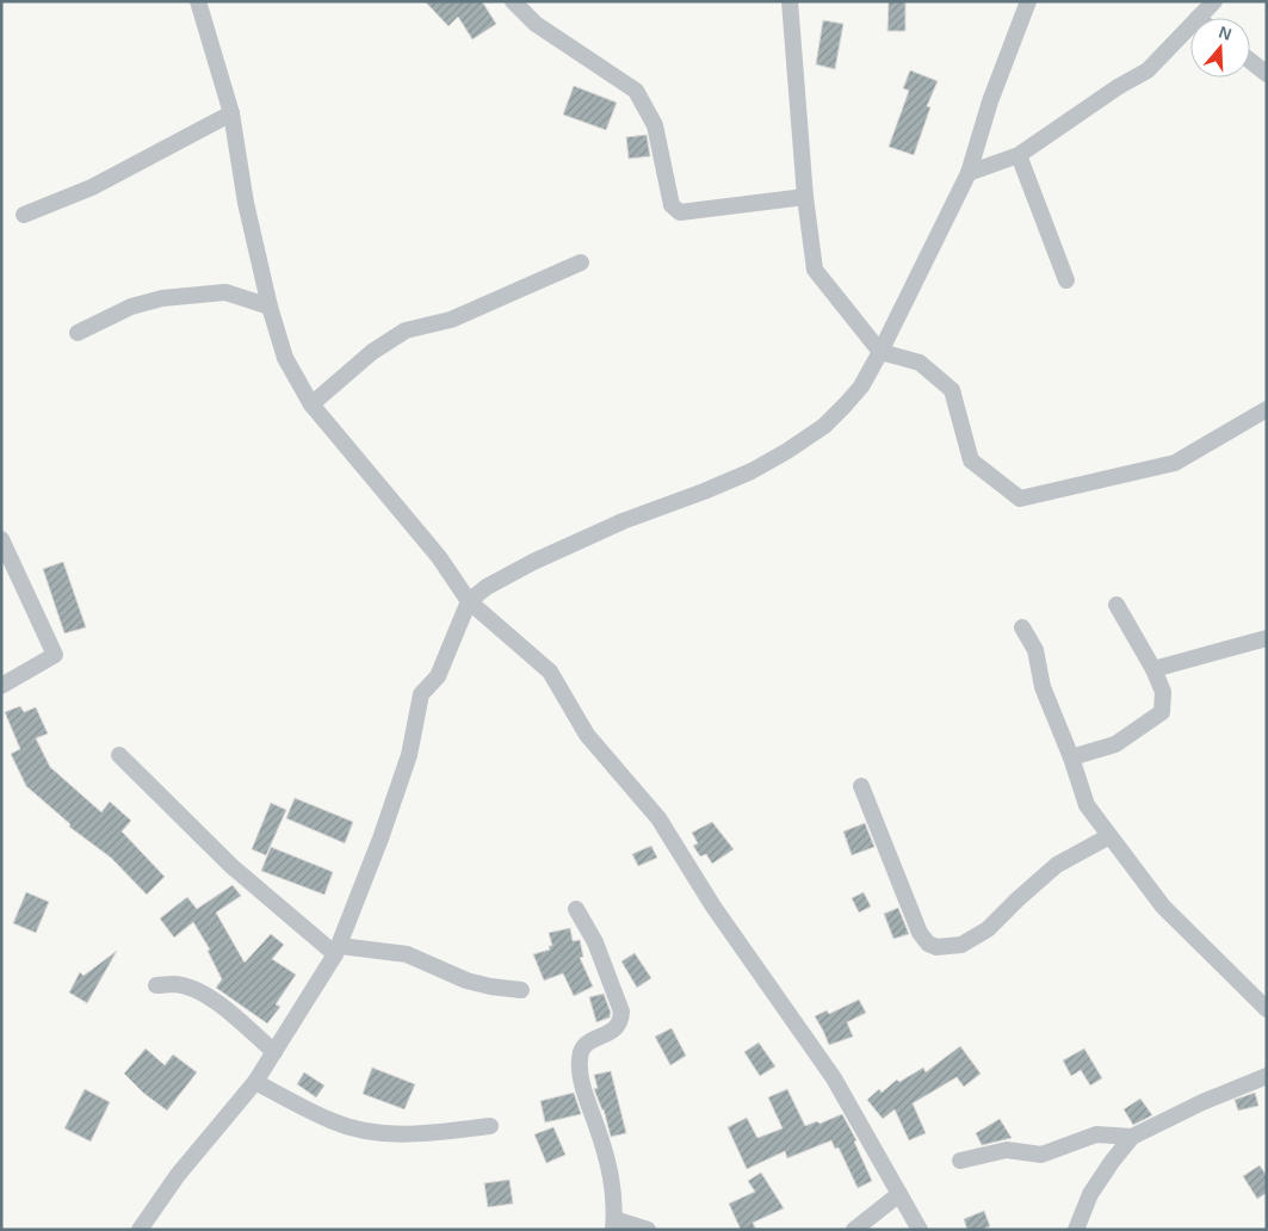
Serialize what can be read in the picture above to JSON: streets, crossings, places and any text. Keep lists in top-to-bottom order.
{
  "north": "top"
}
